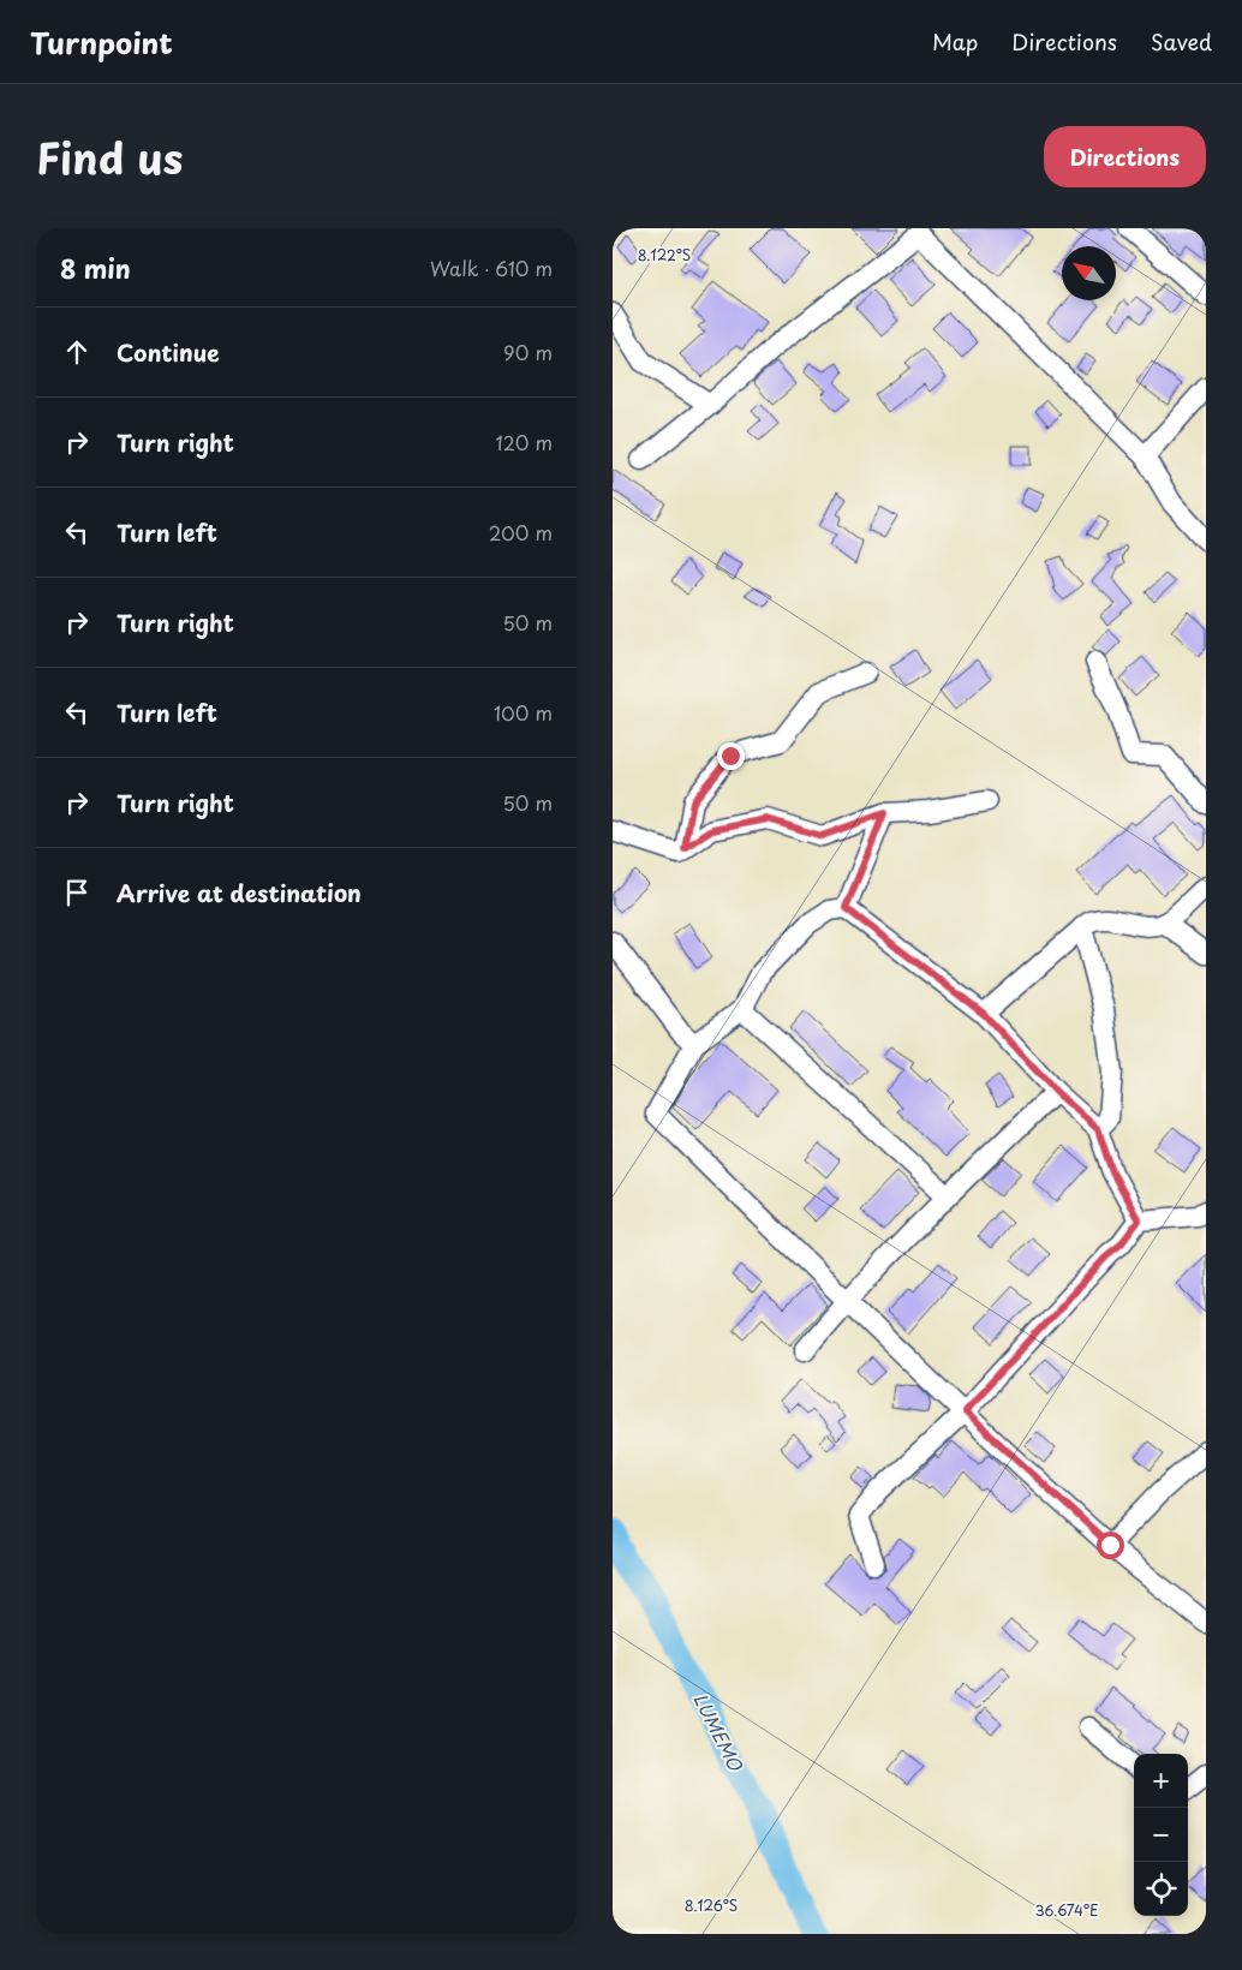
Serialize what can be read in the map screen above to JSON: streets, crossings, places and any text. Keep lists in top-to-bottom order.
{
  "water": ["LUMEMO"],
  "north": "top left",
  "page": {
    "header": "Turnpoint",
    "nav": ["Map", "Directions", "Saved"],
    "title": "Find us",
    "buttons": "Directions",
    "heading": ["8 min", "Walk · 610 m"],
    "list": [
      ["Continue", "90 m"],
      ["Turn right", "120 m"],
      ["Turn left", "200 m"],
      ["Turn right", "50 m"],
      ["Turn left", "100 m"],
      ["Turn right", "50 m"],
      "Arrive at destination"
    ],
    "map_buttons": ["+", "−"]
  },
  "coordinates": ["8.122°S", "8.126°S", "36.674°E"]
}
